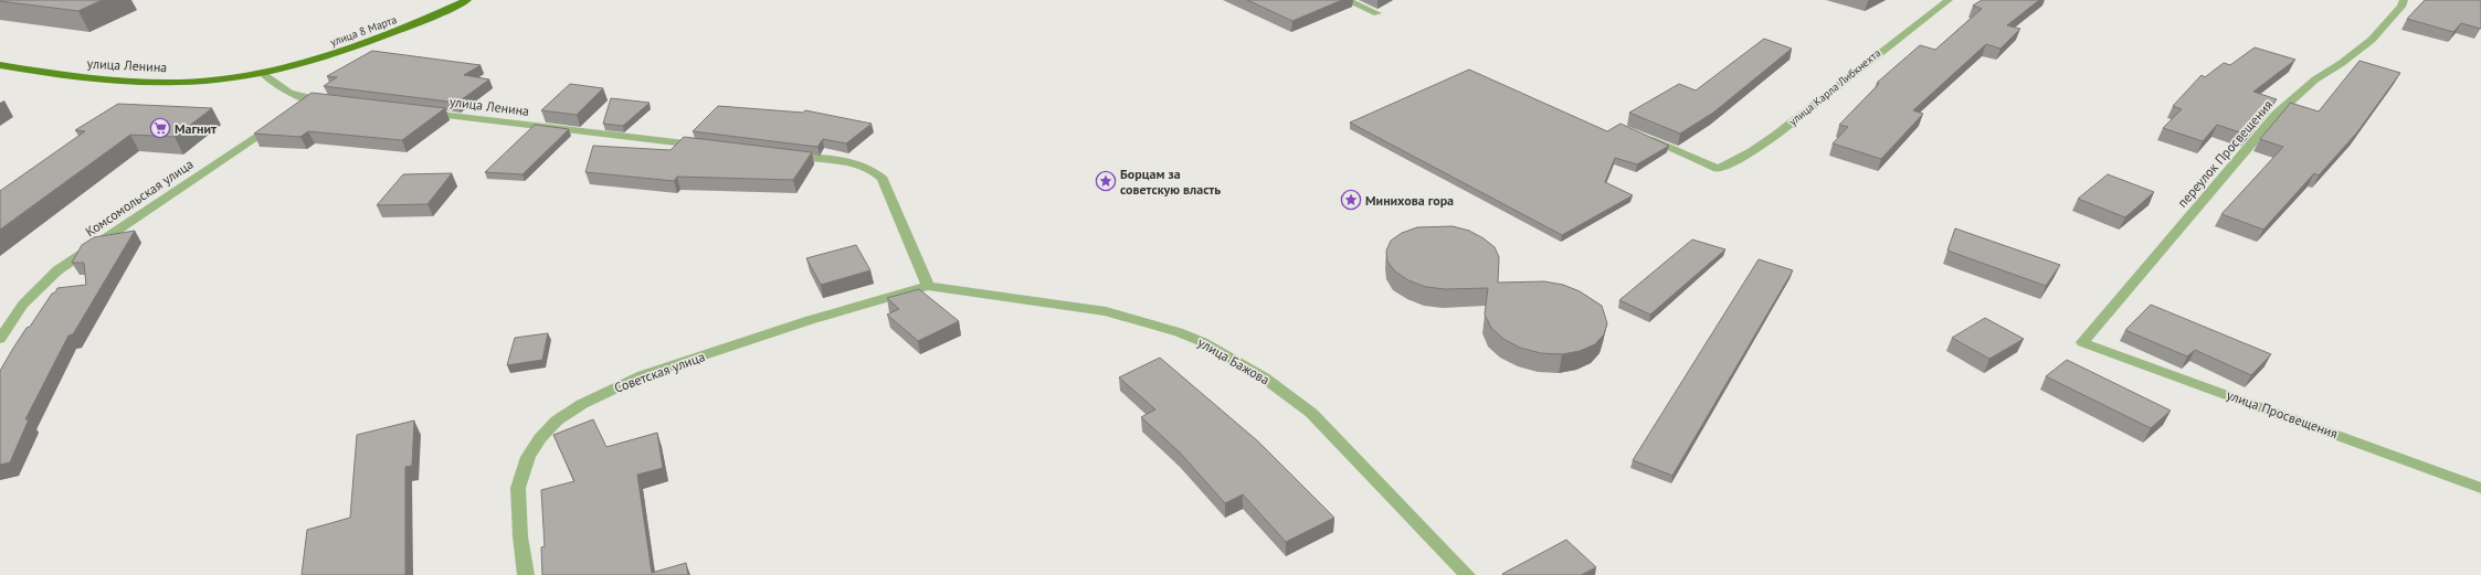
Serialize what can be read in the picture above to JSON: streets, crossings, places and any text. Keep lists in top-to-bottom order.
{
  "streets": {
    "main road": ["улица 8 Марта", "улица Ленина"],
    "street": [
      "улица Карла Либкнехта",
      "переулок Просвещения",
      "Комсомольская улица",
      "улица Бажова",
      "Советская улица",
      "улица Просвещения"
    ]
  },
  "crossings": [
    ["улица 8 Марта", "улица Ленина"],
    ["переулок Просвещения", "улица Просвещения"],
    ["улица Бажова", "Советская улица"]
  ],
  "places": {
    "supermarket": ["Магнит"],
    "place": ["Борцам за советскую власть", "Минихова гора"]
  }
}
